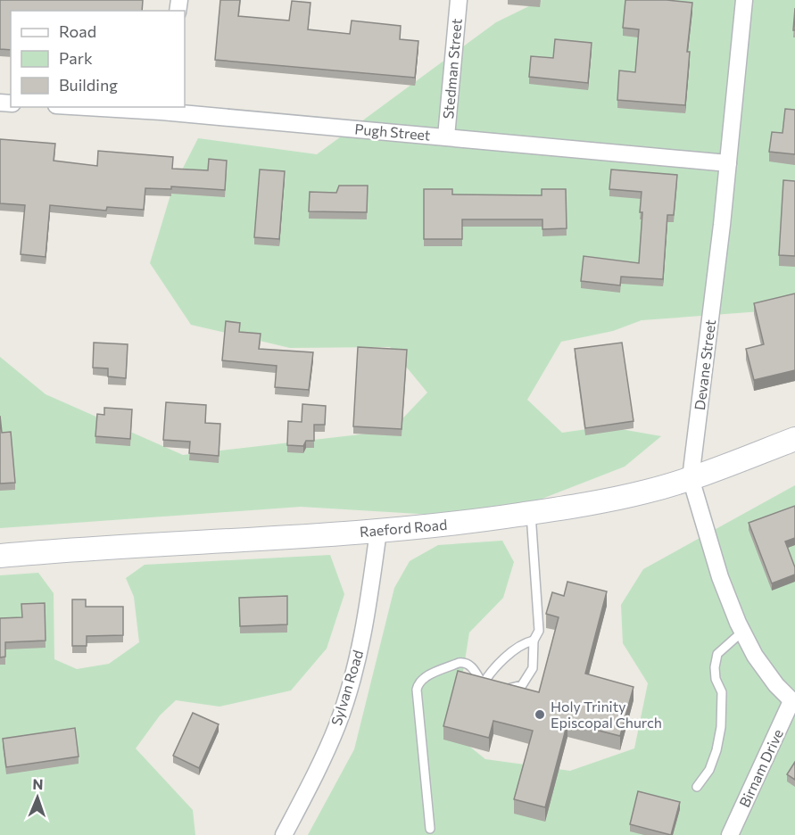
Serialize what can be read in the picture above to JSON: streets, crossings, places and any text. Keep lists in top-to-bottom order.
{
  "streets": {
    "main road": ["Raeford Road"],
    "street": [
      "Stedman Street",
      "Pugh Street",
      "Devane Street",
      "Sylvan Road",
      "Birnam Drive"
    ]
  },
  "crossings": [
    ["Stedman Street", "Pugh Street"],
    ["Pugh Street", "Devane Street"],
    ["Devane Street", "Raeford Road"],
    ["Devane Street", "Birnam Drive"],
    ["Raeford Road", "Sylvan Road"]
  ],
  "places": ["Holy Trinity Episcopal Church"],
  "legend": ["Road", "Park", "Building"],
  "north": "top"
}
